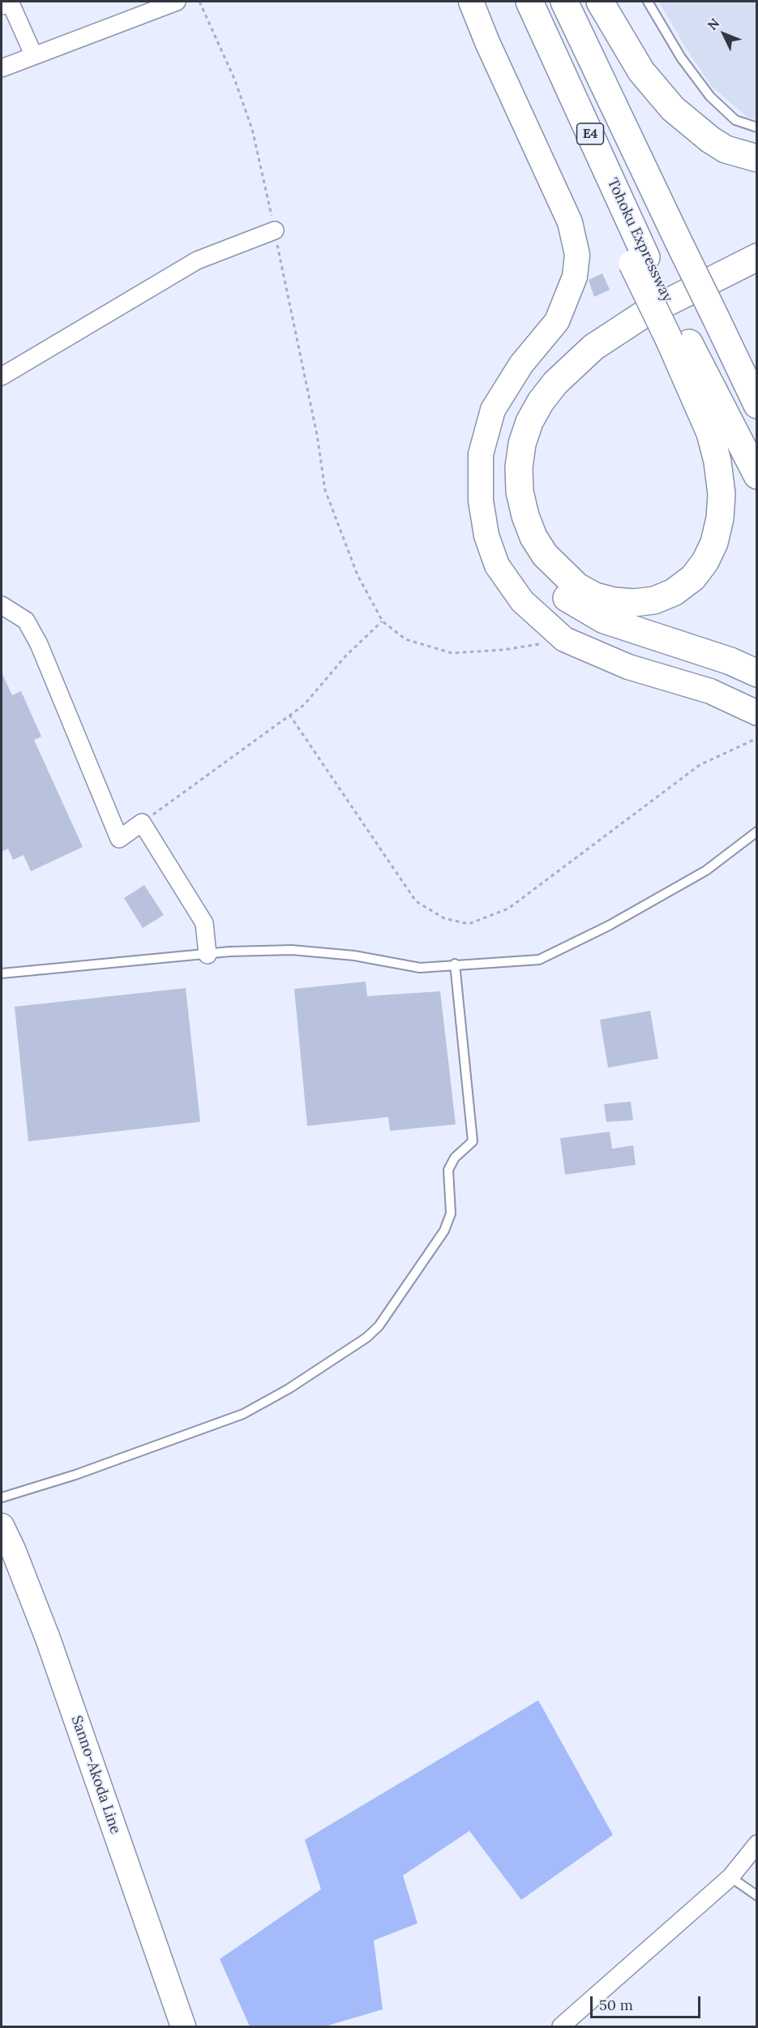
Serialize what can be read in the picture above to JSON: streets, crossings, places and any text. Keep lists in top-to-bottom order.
{
  "streets": {
    "highway": ["E4", "Tohoku Expressway"],
    "street": ["Sanno-Akoda Line"]
  },
  "scale_bar": "50 m",
  "north": "top left"
}
